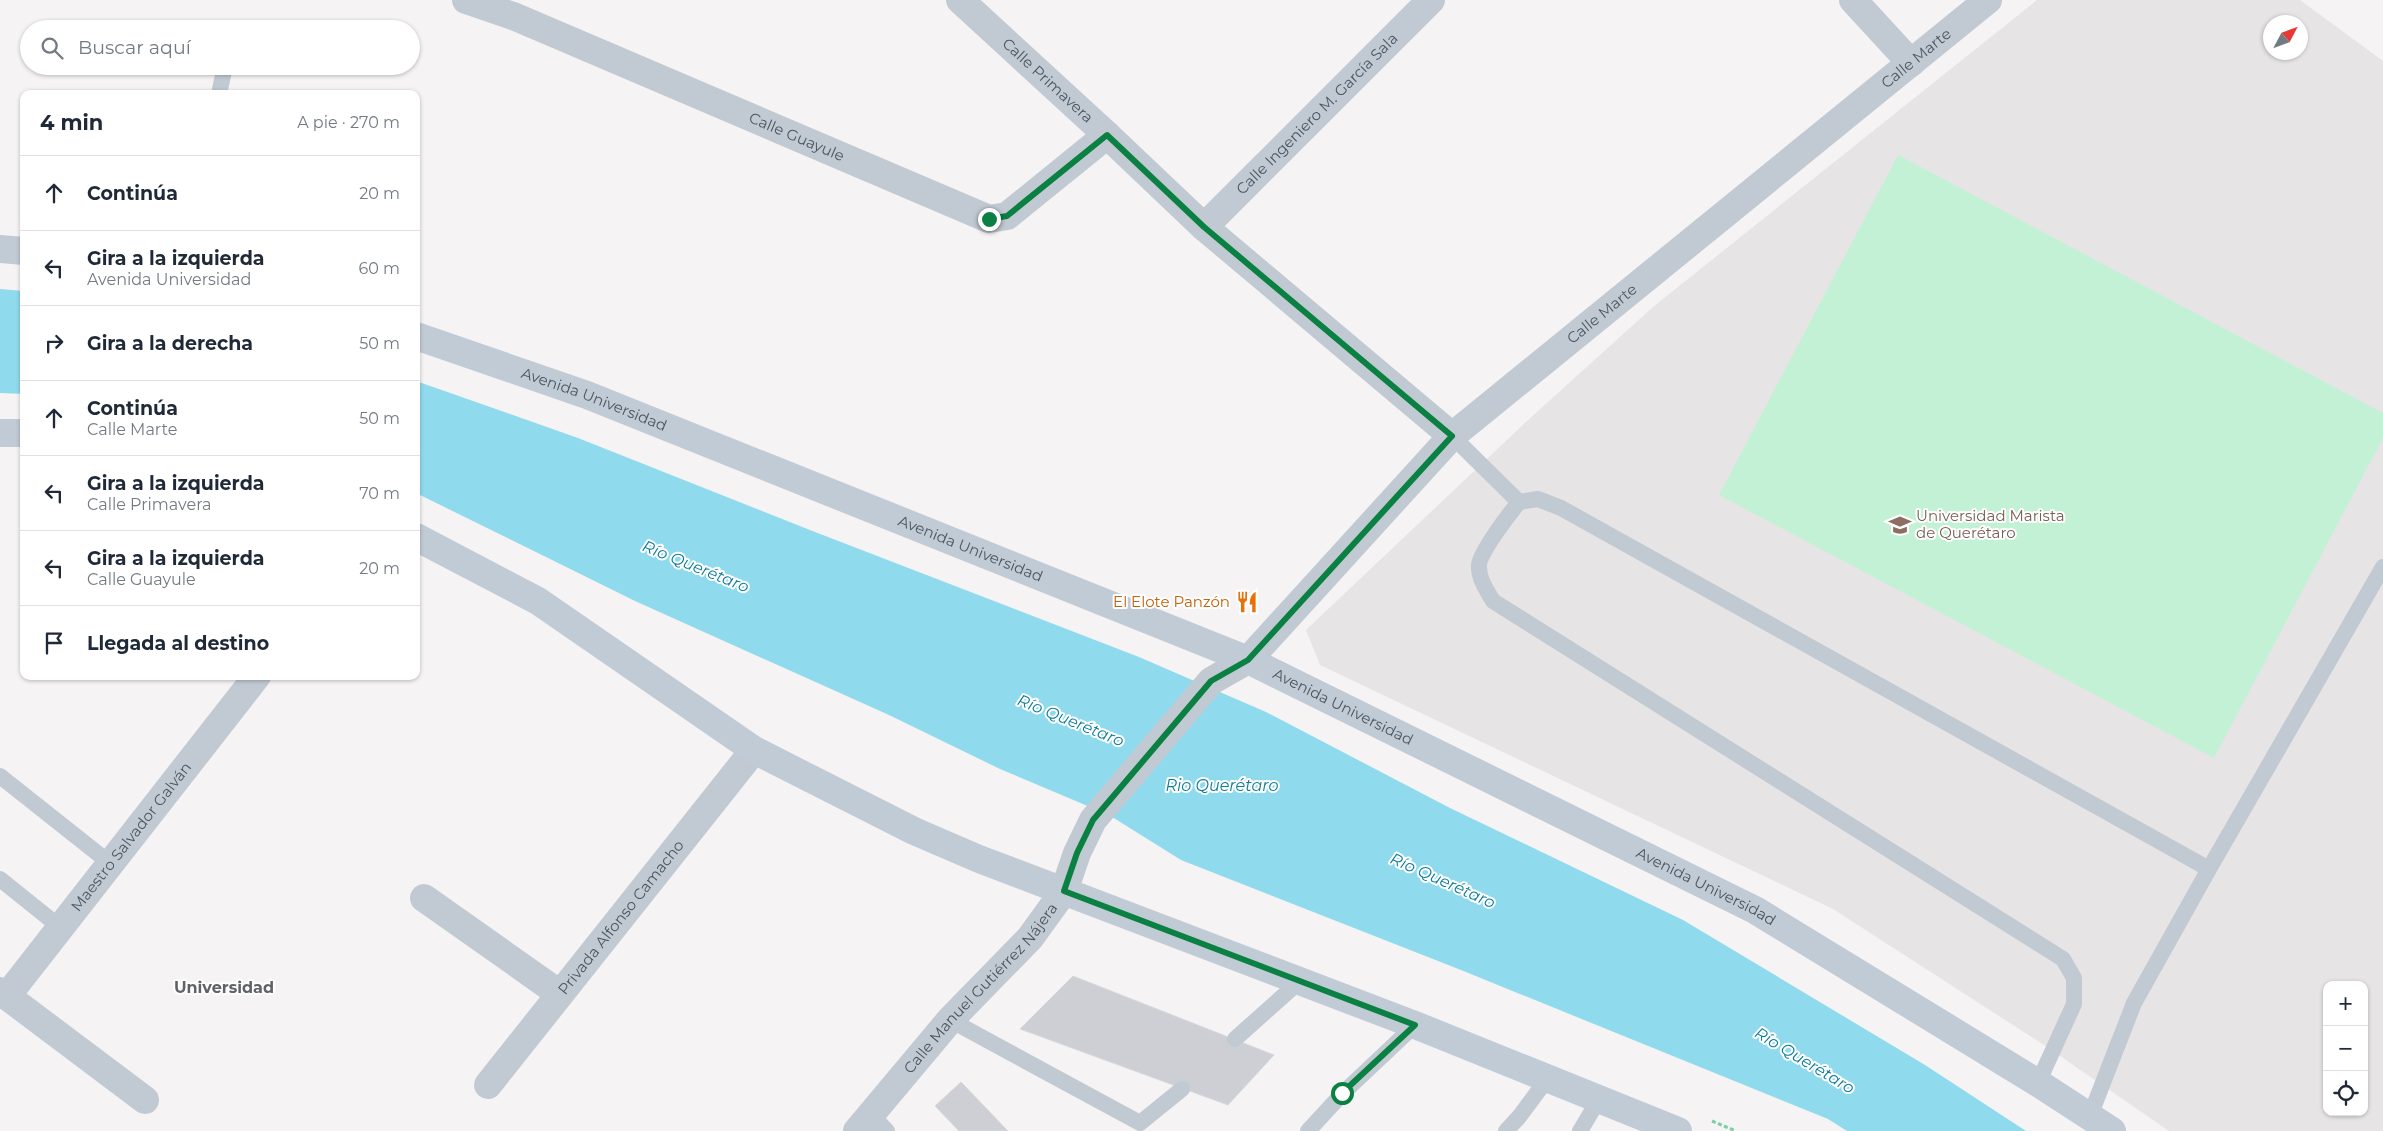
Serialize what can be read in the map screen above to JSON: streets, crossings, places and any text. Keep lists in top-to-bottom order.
{
  "streets": {
    "main road": ["Avenida Universidad"],
    "street": [
      "Calle Marte",
      "Calle Primavera",
      "Calle Ingeniero M. García Sala",
      "Calle Guayule",
      "Maestro Salvador Galván",
      "Privada Alfonso Camacho",
      "Calle Manuel Gutiérrez Nájera"
    ]
  },
  "crossings": [
    ["Calle Marte", "Calle Primavera"],
    ["Calle Marte", "Avenida Universidad"],
    ["Calle Marte", "Calle Manuel Gutiérrez Nájera"],
    ["Calle Primavera", "Calle Ingeniero M. García Sala"],
    ["Calle Primavera", "Calle Guayule"],
    ["Avenida Universidad", "Calle Manuel Gutiérrez Nájera"]
  ],
  "districts": ["Universidad"],
  "water": ["Río Querétaro", "Rio Querétaro"],
  "places": {
    "school or university": ["Universidad Marista de Querétaro"],
    "restaurant": ["El Elote Panzón"]
  },
  "north": "top right",
  "page": {
    "search": "Buscar aquí",
    "heading": ["4 min", "A pie · 270 m"],
    "list": [
      ["Continúa", "20 m"],
      ["Gira a la izquierda", "Avenida Universidad", "60 m"],
      ["Gira a la derecha", "50 m"],
      ["Continúa", "Calle Marte", "50 m"],
      ["Gira a la izquierda", "Calle Primavera", "70 m"],
      ["Gira a la izquierda", "Calle Guayule", "20 m"],
      "Llegada al destino"
    ],
    "map_buttons": ["+", "−"]
  }
}
